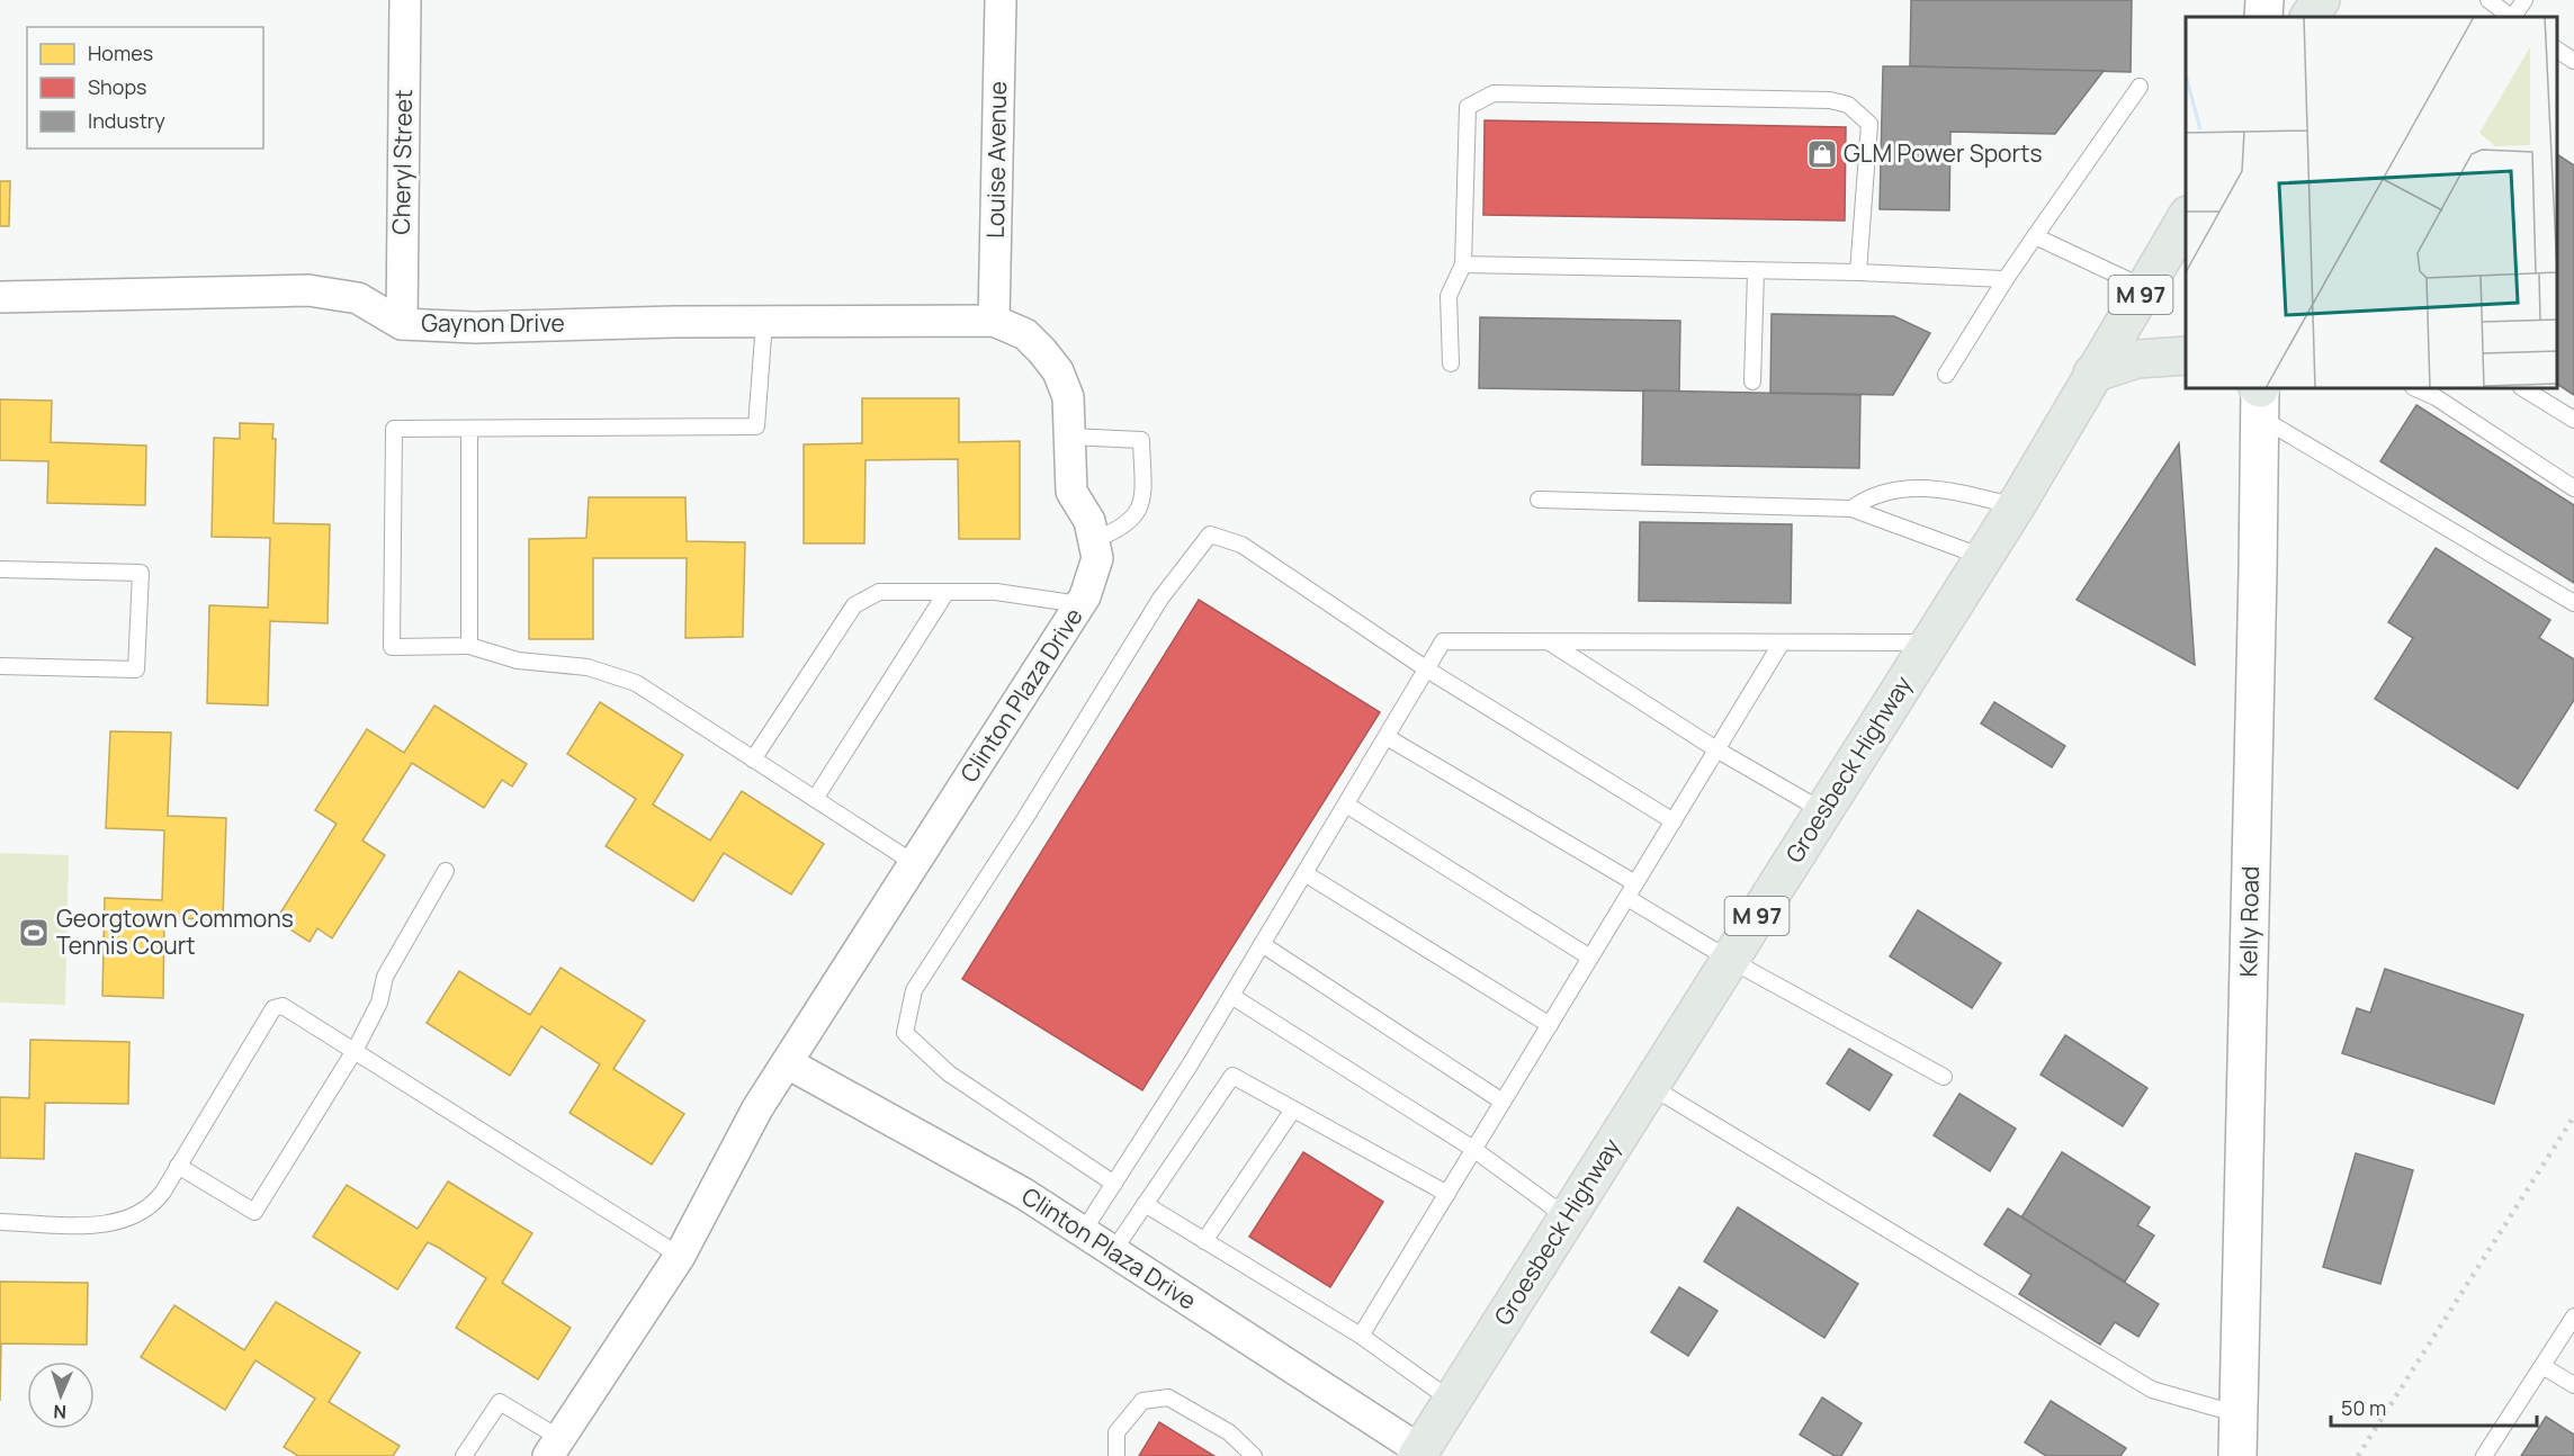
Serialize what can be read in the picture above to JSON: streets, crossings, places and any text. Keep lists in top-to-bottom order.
{
  "streets": {
    "main road": ["M 97", "Groesbeck Highway"],
    "street": [
      "Louise Avenue",
      "Cheryl Street",
      "Gaynon Drive",
      "Clinton Plaza Drive",
      "Kelly Road"
    ]
  },
  "crossings": [
    ["Louise Avenue", "Gaynon Drive"],
    ["Louise Avenue", "Clinton Plaza Drive"],
    ["Cheryl Street", "Gaynon Drive"],
    ["Gaynon Drive", "Clinton Plaza Drive"],
    ["Clinton Plaza Drive", "Groesbeck Highway"]
  ],
  "places": {
    "shop": ["GLM Power Sports"],
    "sports": ["Georgtown Commons Tennis Court"]
  },
  "legend": ["Homes", "Shops", "Industry"],
  "scale_bar": "50 m",
  "north": "bottom"
}
